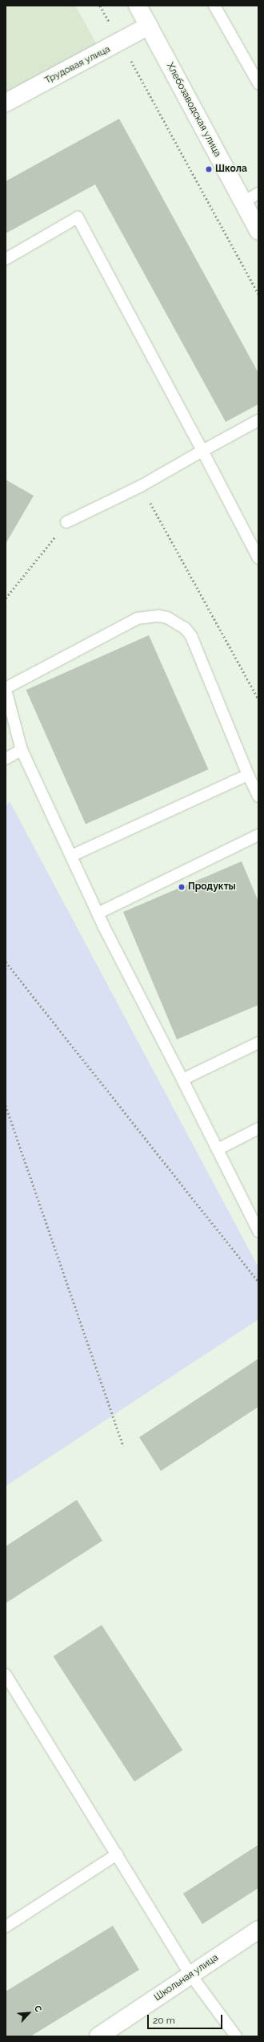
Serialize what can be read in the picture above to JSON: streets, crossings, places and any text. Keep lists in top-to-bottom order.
{
  "streets": {
    "street": ["Трудовая улица", "Хлебозаводская улица", "Школьная улица"]
  },
  "crossings": [
    ["Трудовая улица", "Хлебозаводская улица"]
  ],
  "places": ["Школа", "Продукты"],
  "scale_bar": "20 m",
  "north": "top right"
}
